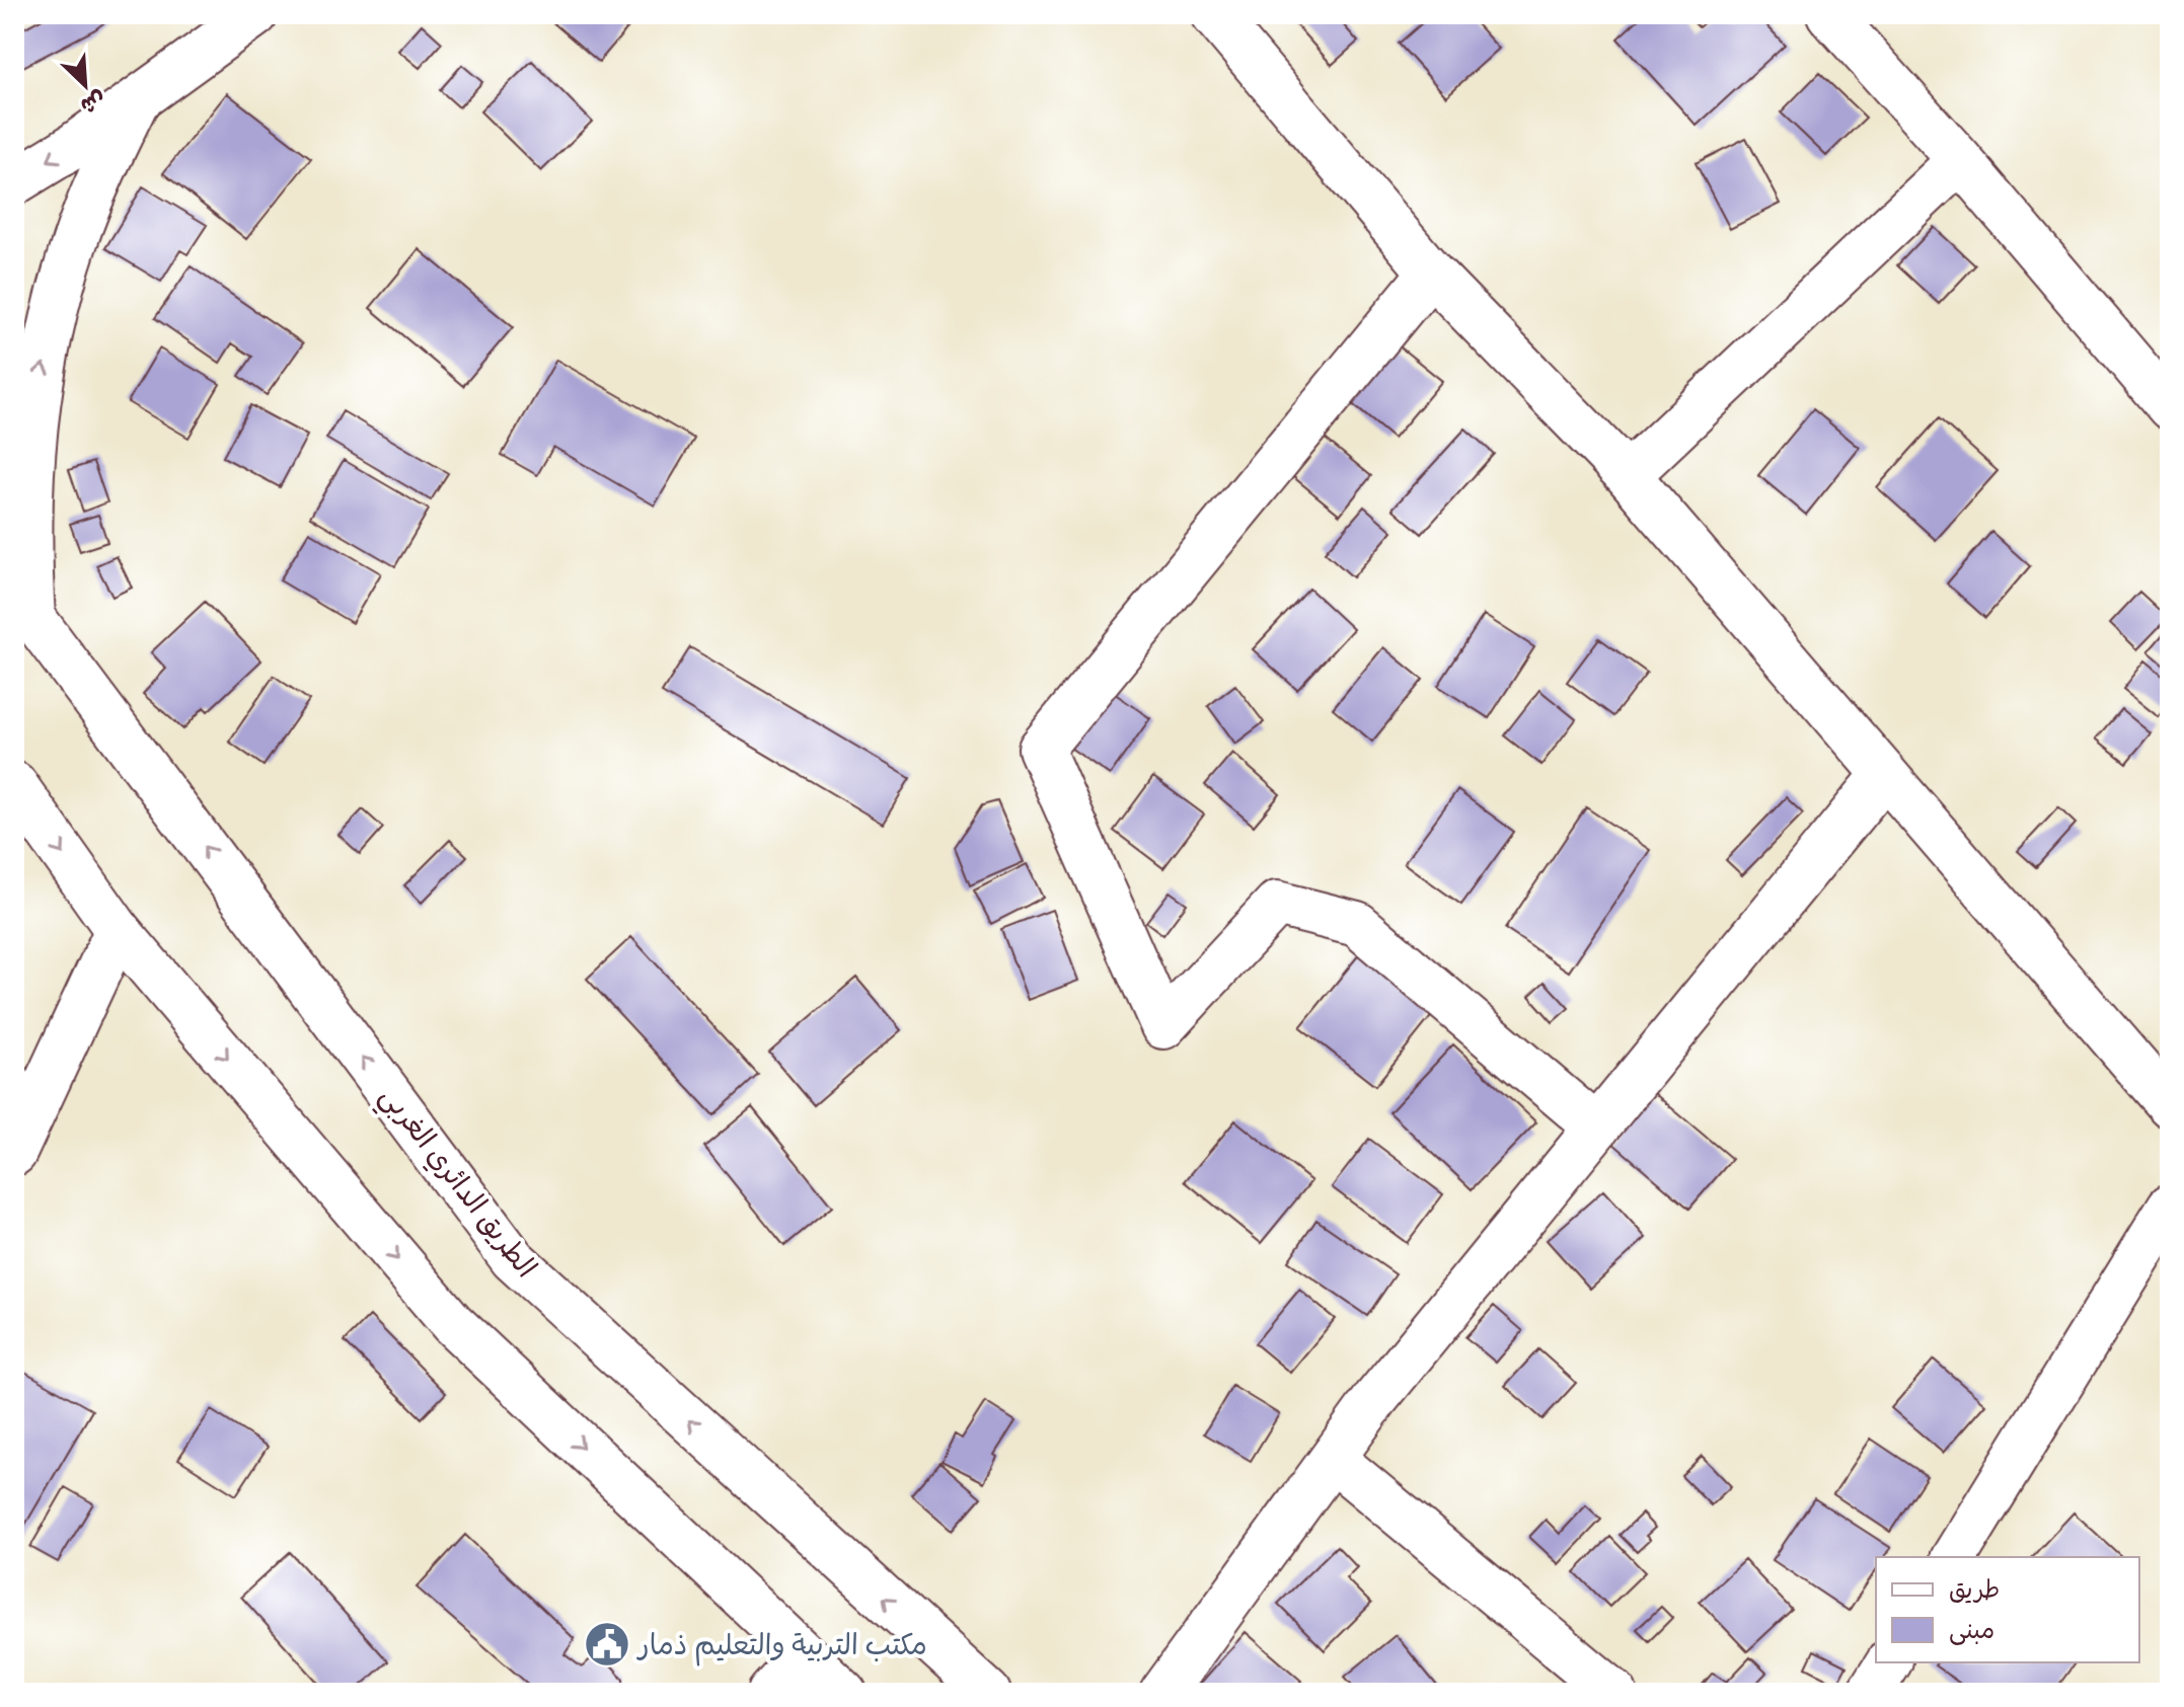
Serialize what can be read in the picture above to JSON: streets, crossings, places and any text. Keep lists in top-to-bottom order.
{
  "streets": {
    "street": ["الطريق الدائري الغربي"]
  },
  "places": {
    "public building": ["مكتب التربية والتعليم ذمار"]
  },
  "legend": ["طريق", "مبنى"],
  "north": "bottom right"
}
